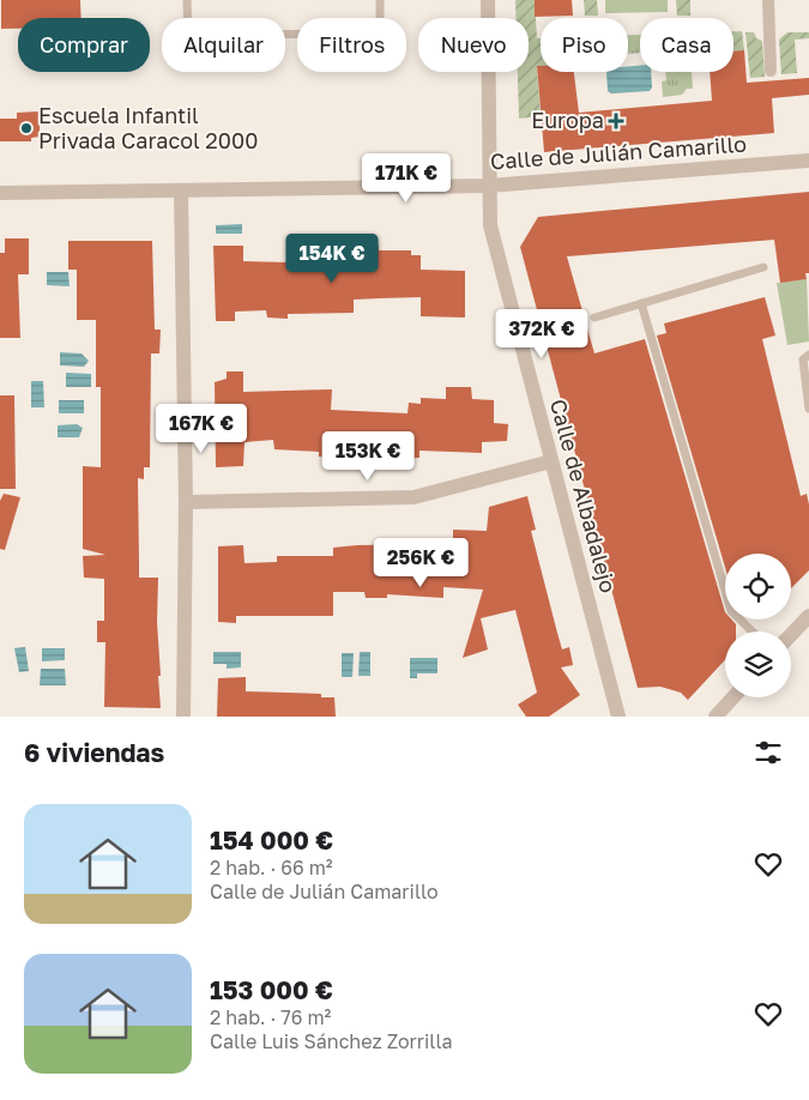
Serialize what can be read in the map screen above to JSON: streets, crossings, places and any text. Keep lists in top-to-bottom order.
{
  "streets": {
    "street": ["Calle de Julián Camarillo", "Calle de Albadalejo"]
  },
  "crossings": [
    ["Calle de Julián Camarillo", "Calle de Albadalejo"]
  ],
  "places": {
    "health": ["Europa"],
    "other": ["Escuela Infantil Privada Caracol 2000"]
  },
  "page": {
    "chip": [
      "Comprar",
      "Alquilar",
      "Filtros",
      "Nuevo",
      "Piso",
      "Casa"
    ],
    "price": [
      "171K €",
      "154K €",
      "372K €",
      "167K €",
      "153K €",
      "256K €"
    ],
    "heading": "6 viviendas",
    "list": [
      {
        "name": "154 000 €",
        "note": "2 hab. · 66 m² · Calle de Julián Camarillo"
      },
      {
        "name": "153 000 €",
        "note": "2 hab. · 76 m² · Calle Luis Sánchez Zorrilla"
      }
    ]
  }
}
